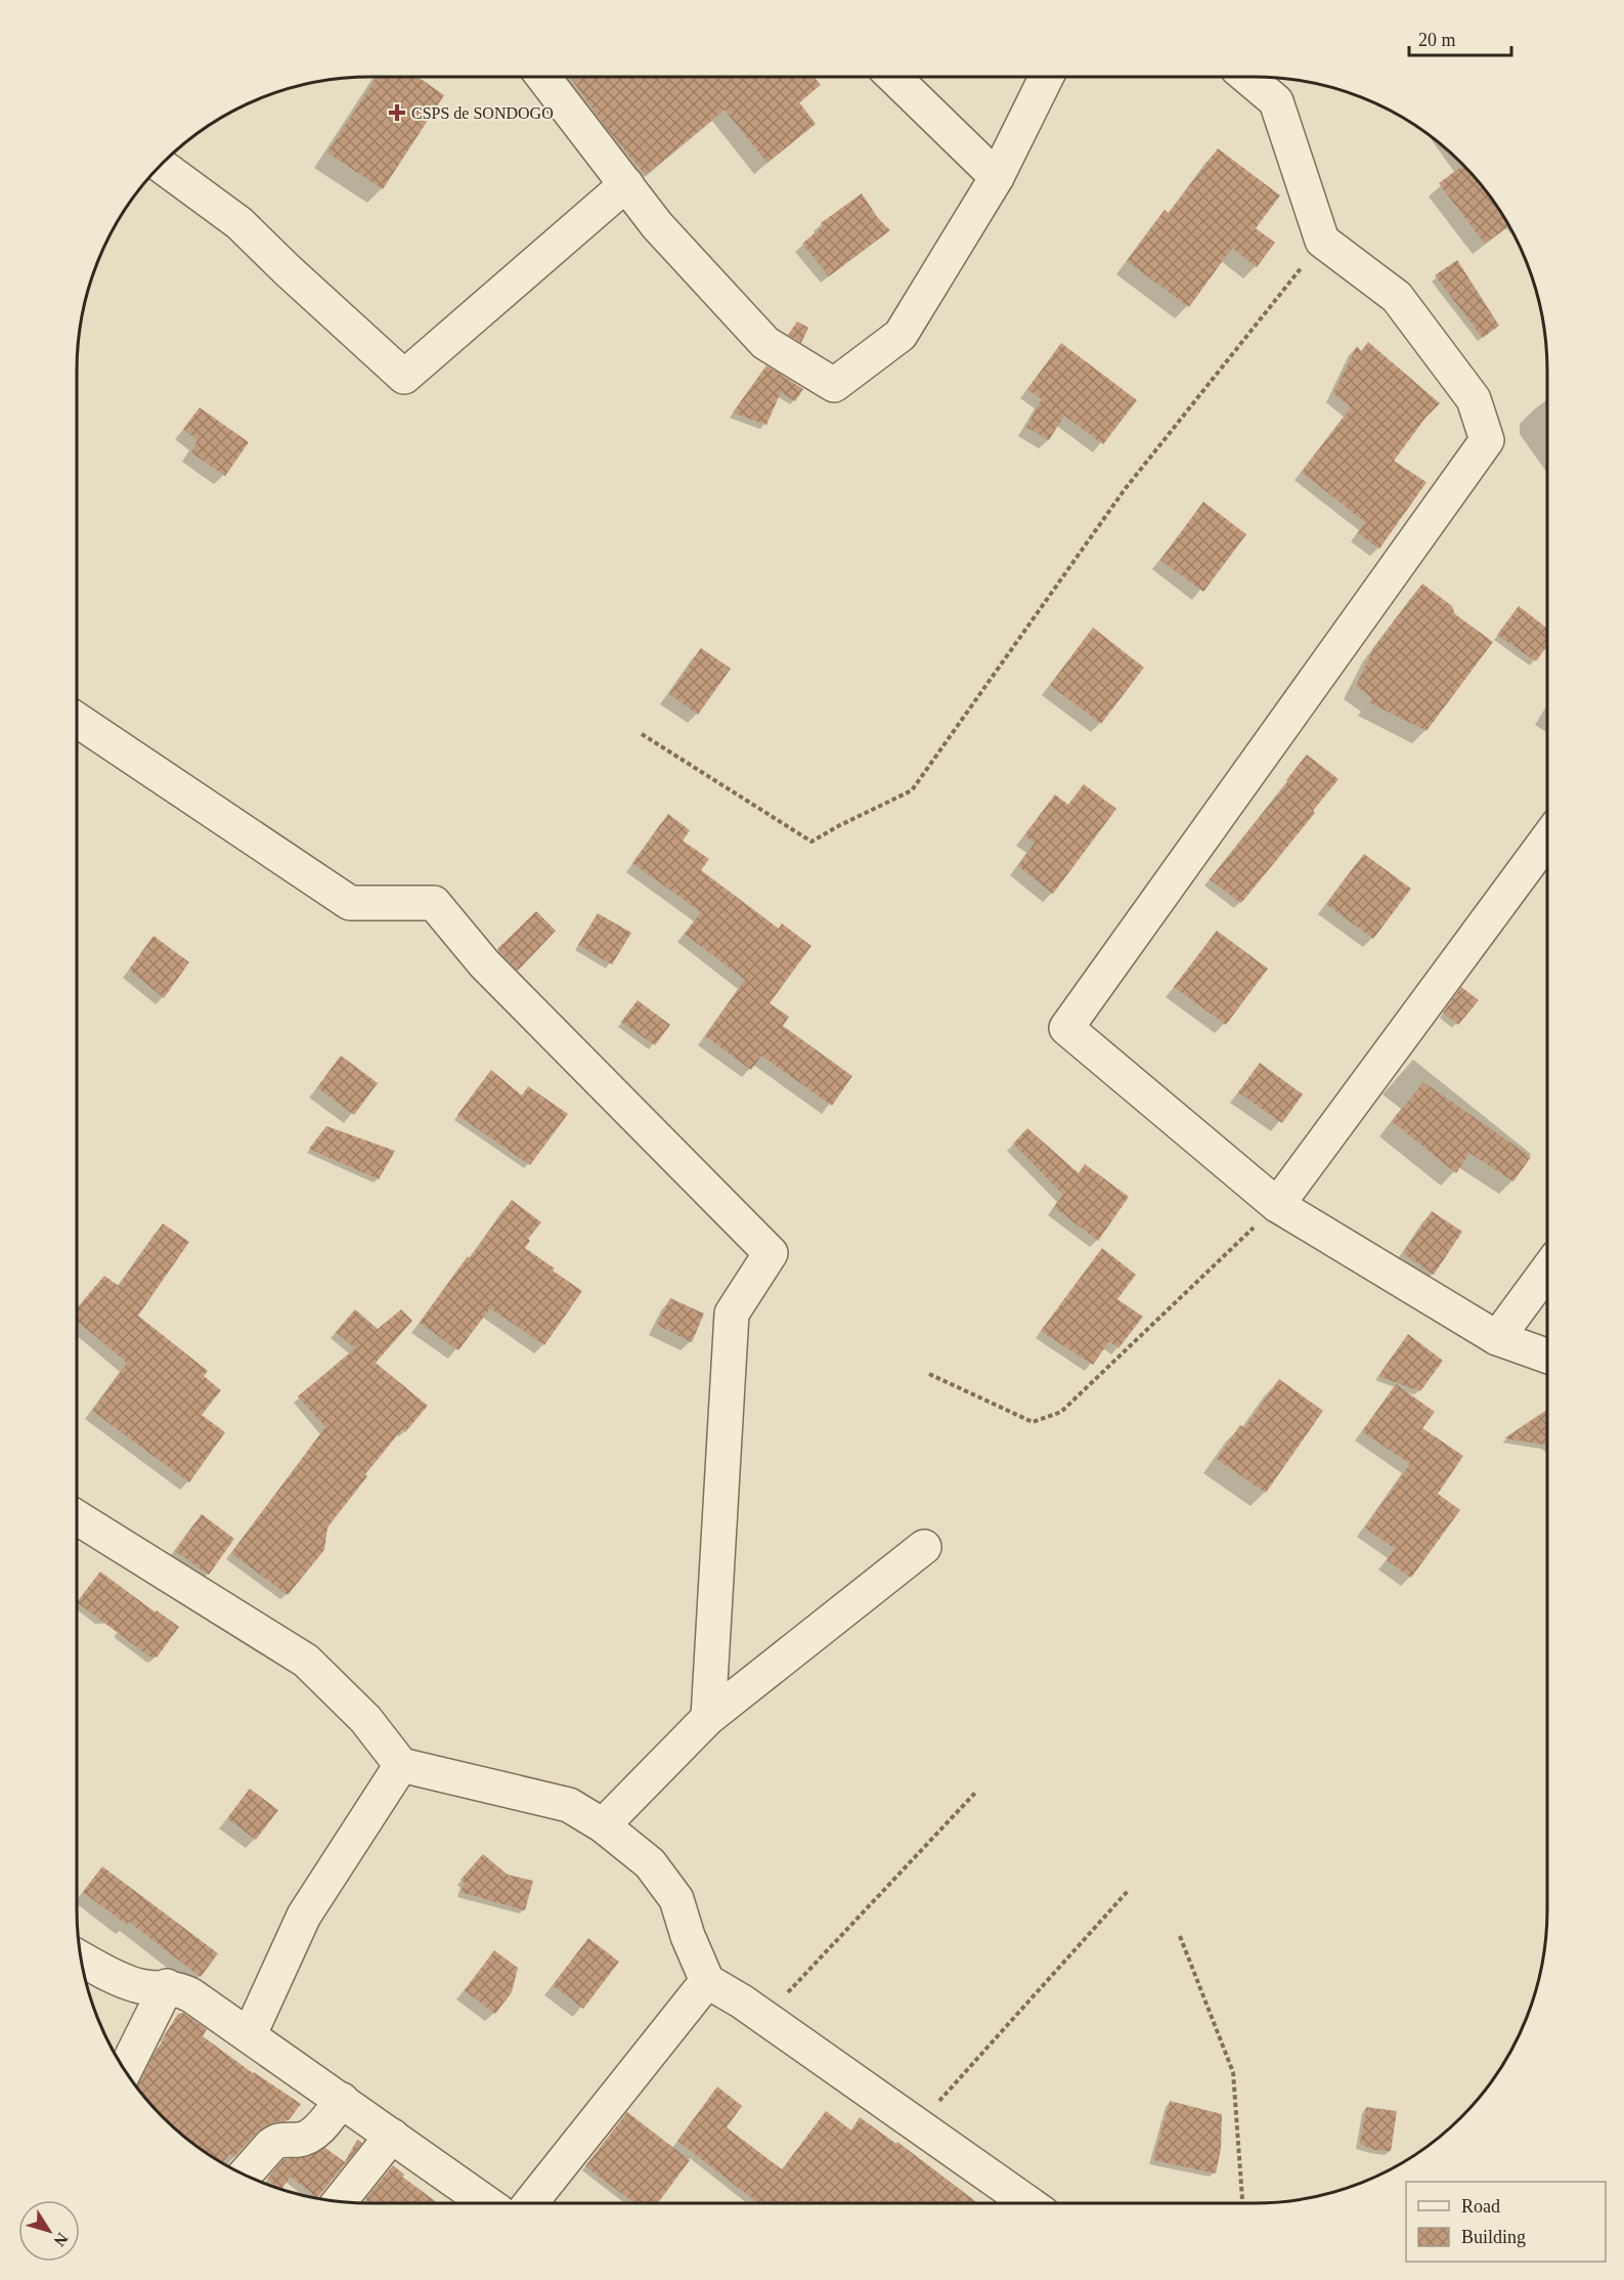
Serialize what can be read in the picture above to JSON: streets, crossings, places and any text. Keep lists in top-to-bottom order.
{
  "places": {
    "health": ["CSPS de SONDOGO"]
  },
  "legend": ["Road", "Building"],
  "scale_bar": "20 m",
  "north": "bottom right"
}
